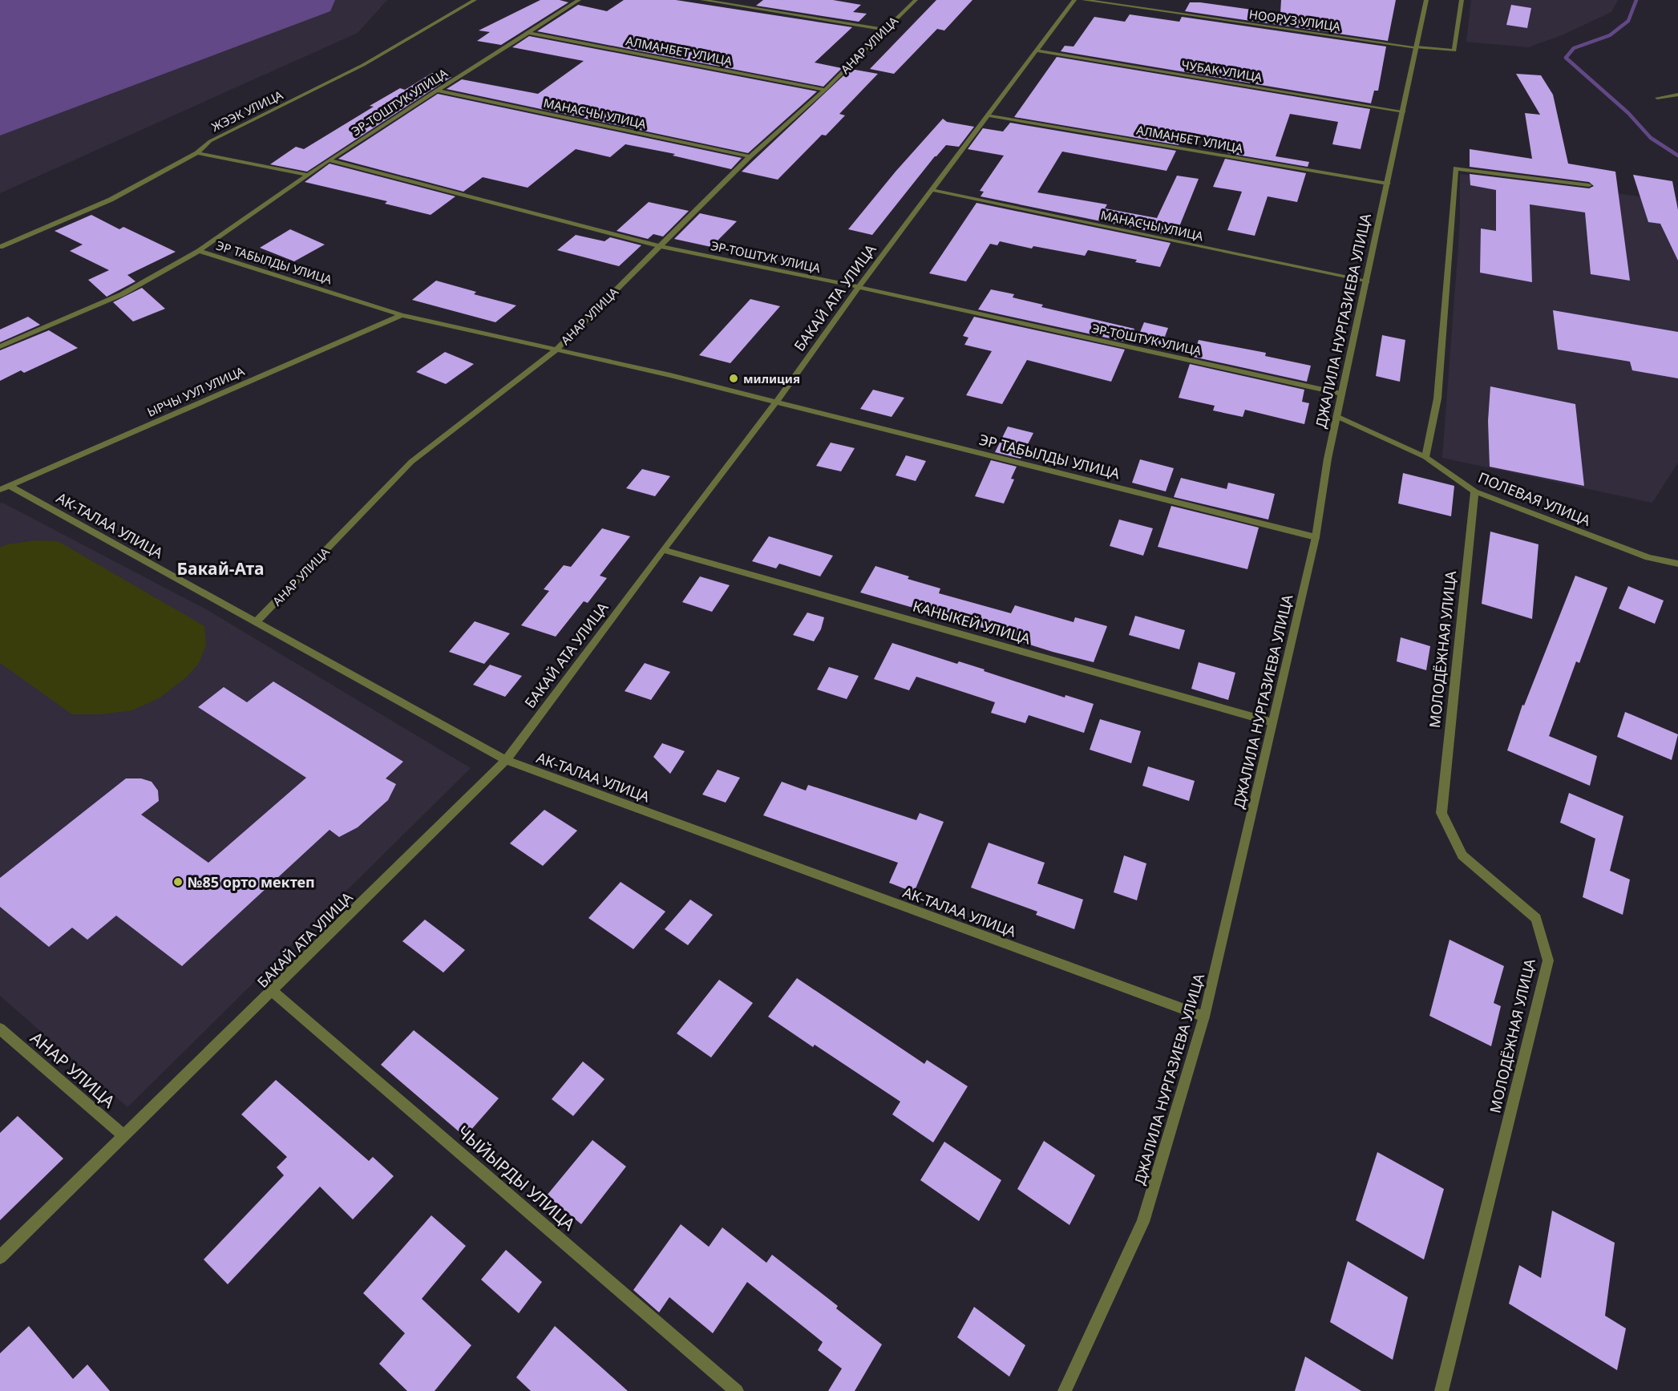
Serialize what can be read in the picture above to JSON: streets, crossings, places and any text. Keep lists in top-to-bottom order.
{
  "streets": {
    "street": [
      "НООРУЗ УЛИЦА",
      "АНАР УЛИЦА",
      "АЛМАНБЕТ УЛИЦА",
      "ЧУБАК УЛИЦА",
      "ЭР-ТОШТУК УЛИЦА",
      "ЖЭЭК УЛИЦА",
      "МАНАСЧЫ УЛИЦА",
      "ЭР ТАБЫЛДЫ УЛИЦА",
      "БАКАЙ АТА УЛИЦА",
      "ДЖАЛИЛА НУРГАЗИЕВА УЛИЦА",
      "ЫРЧЫ УУЛ УЛИЦА",
      "ПОЛЕВАЯ УЛИЦА",
      "АК-ТАЛАА УЛИЦА",
      "КАНЫКЕЙ УЛИЦА",
      "МОЛОДЁЖНАЯ УЛИЦА",
      "ЧЫЙЫРДЫ УЛИЦА"
    ]
  },
  "crossings": [
    ["НООРУЗ УЛИЦА", "ДЖАЛИЛА НУРГАЗИЕВА УЛИЦА"],
    ["АНАР УЛИЦА", "АЛМАНБЕТ УЛИЦА"],
    ["АНАР УЛИЦА", "ЭР-ТОШТУК УЛИЦА"],
    ["АНАР УЛИЦА", "МАНАСЧЫ УЛИЦА"],
    ["АНАР УЛИЦА", "ЭР ТАБЫЛДЫ УЛИЦА"],
    ["АНАР УЛИЦА", "БАКАЙ АТА УЛИЦА"],
    ["АНАР УЛИЦА", "АК-ТАЛАА УЛИЦА"],
    ["АЛМАНБЕТ УЛИЦА", "ЭР-ТОШТУК УЛИЦА"],
    ["АЛМАНБЕТ УЛИЦА", "БАКАЙ АТА УЛИЦА"],
    ["АЛМАНБЕТ УЛИЦА", "ДЖАЛИЛА НУРГАЗИЕВА УЛИЦА"],
    ["ЧУБАК УЛИЦА", "БАКАЙ АТА УЛИЦА"],
    ["ЧУБАК УЛИЦА", "ДЖАЛИЛА НУРГАЗИЕВА УЛИЦА"],
    ["ЭР-ТОШТУК УЛИЦА", "МАНАСЧЫ УЛИЦА"],
    ["ЭР-ТОШТУК УЛИЦА", "ЭР ТАБЫЛДЫ УЛИЦА"],
    ["ЭР-ТОШТУК УЛИЦА", "БАКАЙ АТА УЛИЦА"],
    ["ЭР-ТОШТУК УЛИЦА", "ДЖАЛИЛА НУРГАЗИЕВА УЛИЦА"],
    ["МАНАСЧЫ УЛИЦА", "БАКАЙ АТА УЛИЦА"],
    ["МАНАСЧЫ УЛИЦА", "ДЖАЛИЛА НУРГАЗИЕВА УЛИЦА"],
    ["ЭР ТАБЫЛДЫ УЛИЦА", "БАКАЙ АТА УЛИЦА"],
    ["ЭР ТАБЫЛДЫ УЛИЦА", "ДЖАЛИЛА НУРГАЗИЕВА УЛИЦА"],
    ["ЭР ТАБЫЛДЫ УЛИЦА", "ЫРЧЫ УУЛ УЛИЦА"],
    ["БАКАЙ АТА УЛИЦА", "АК-ТАЛАА УЛИЦА"],
    ["БАКАЙ АТА УЛИЦА", "КАНЫКЕЙ УЛИЦА"],
    ["БАКАЙ АТА УЛИЦА", "ЧЫЙЫРДЫ УЛИЦА"],
    ["ДЖАЛИЛА НУРГАЗИЕВА УЛИЦА", "ПОЛЕВАЯ УЛИЦА"],
    ["ДЖАЛИЛА НУРГАЗИЕВА УЛИЦА", "АК-ТАЛАА УЛИЦА"],
    ["ДЖАЛИЛА НУРГАЗИЕВА УЛИЦА", "КАНЫКЕЙ УЛИЦА"],
    ["ЫРЧЫ УУЛ УЛИЦА", "АК-ТАЛАА УЛИЦА"],
    ["ПОЛЕВАЯ УЛИЦА", "МОЛОДЁЖНАЯ УЛИЦА"]
  ],
  "districts": ["Бакай-Ата"],
  "places": ["милиция", "№85 орто мектеп"]
}
